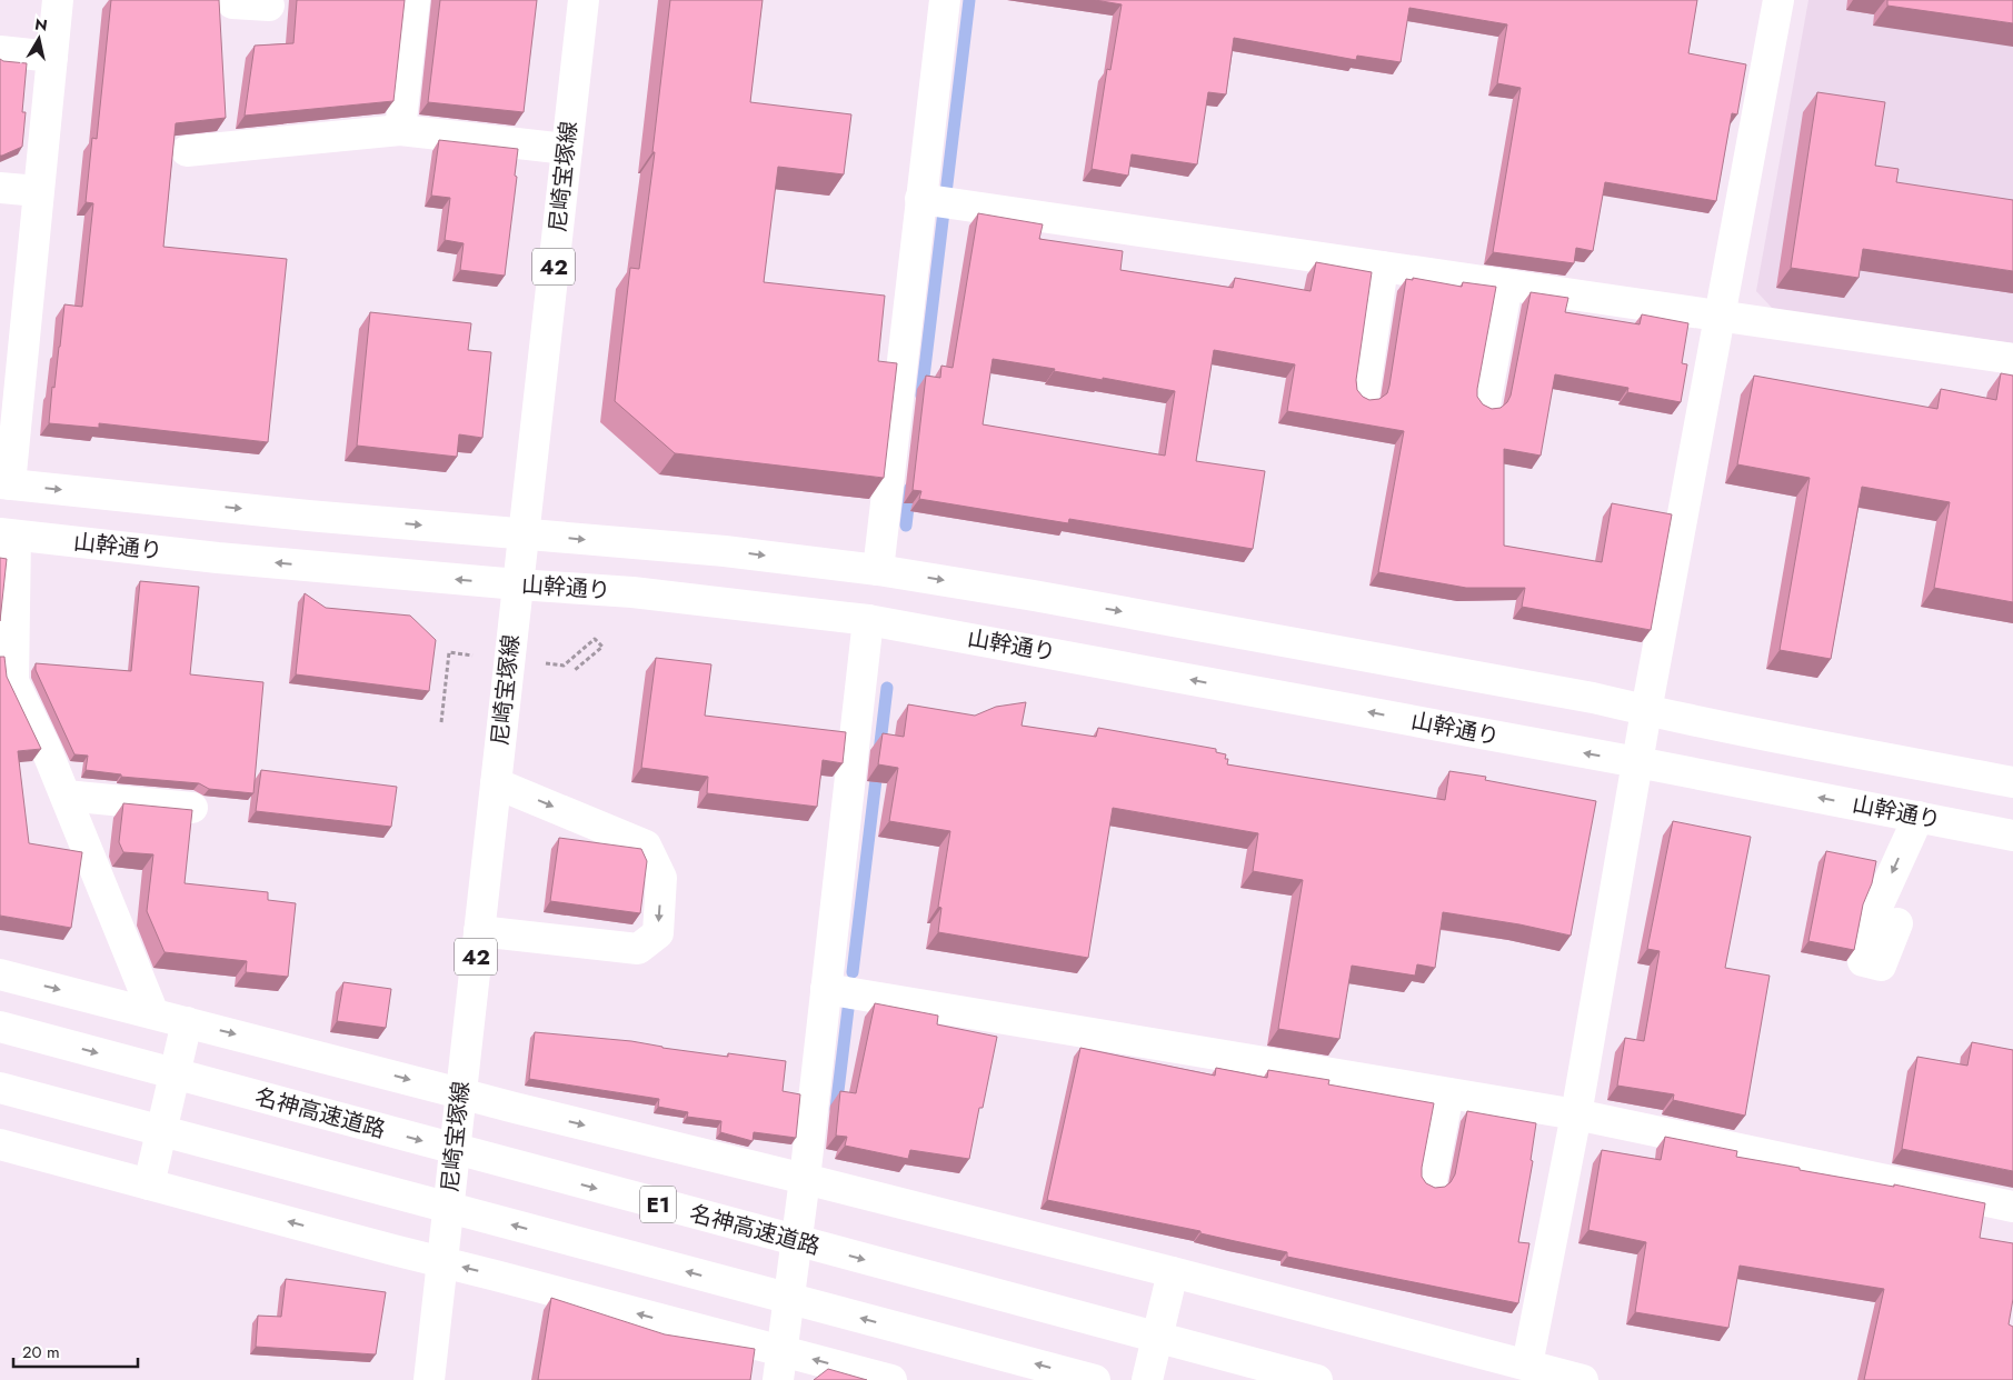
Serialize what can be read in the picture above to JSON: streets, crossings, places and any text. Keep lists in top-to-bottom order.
{
  "streets": {
    "main road": [
      "尼崎宝塚線",
      "42",
      "山幹通り",
      "名神高速道路",
      "E1"
    ]
  },
  "crossings": [
    ["尼崎宝塚線", "山幹通り"]
  ],
  "scale_bar": "20 m",
  "north": "top"
}
